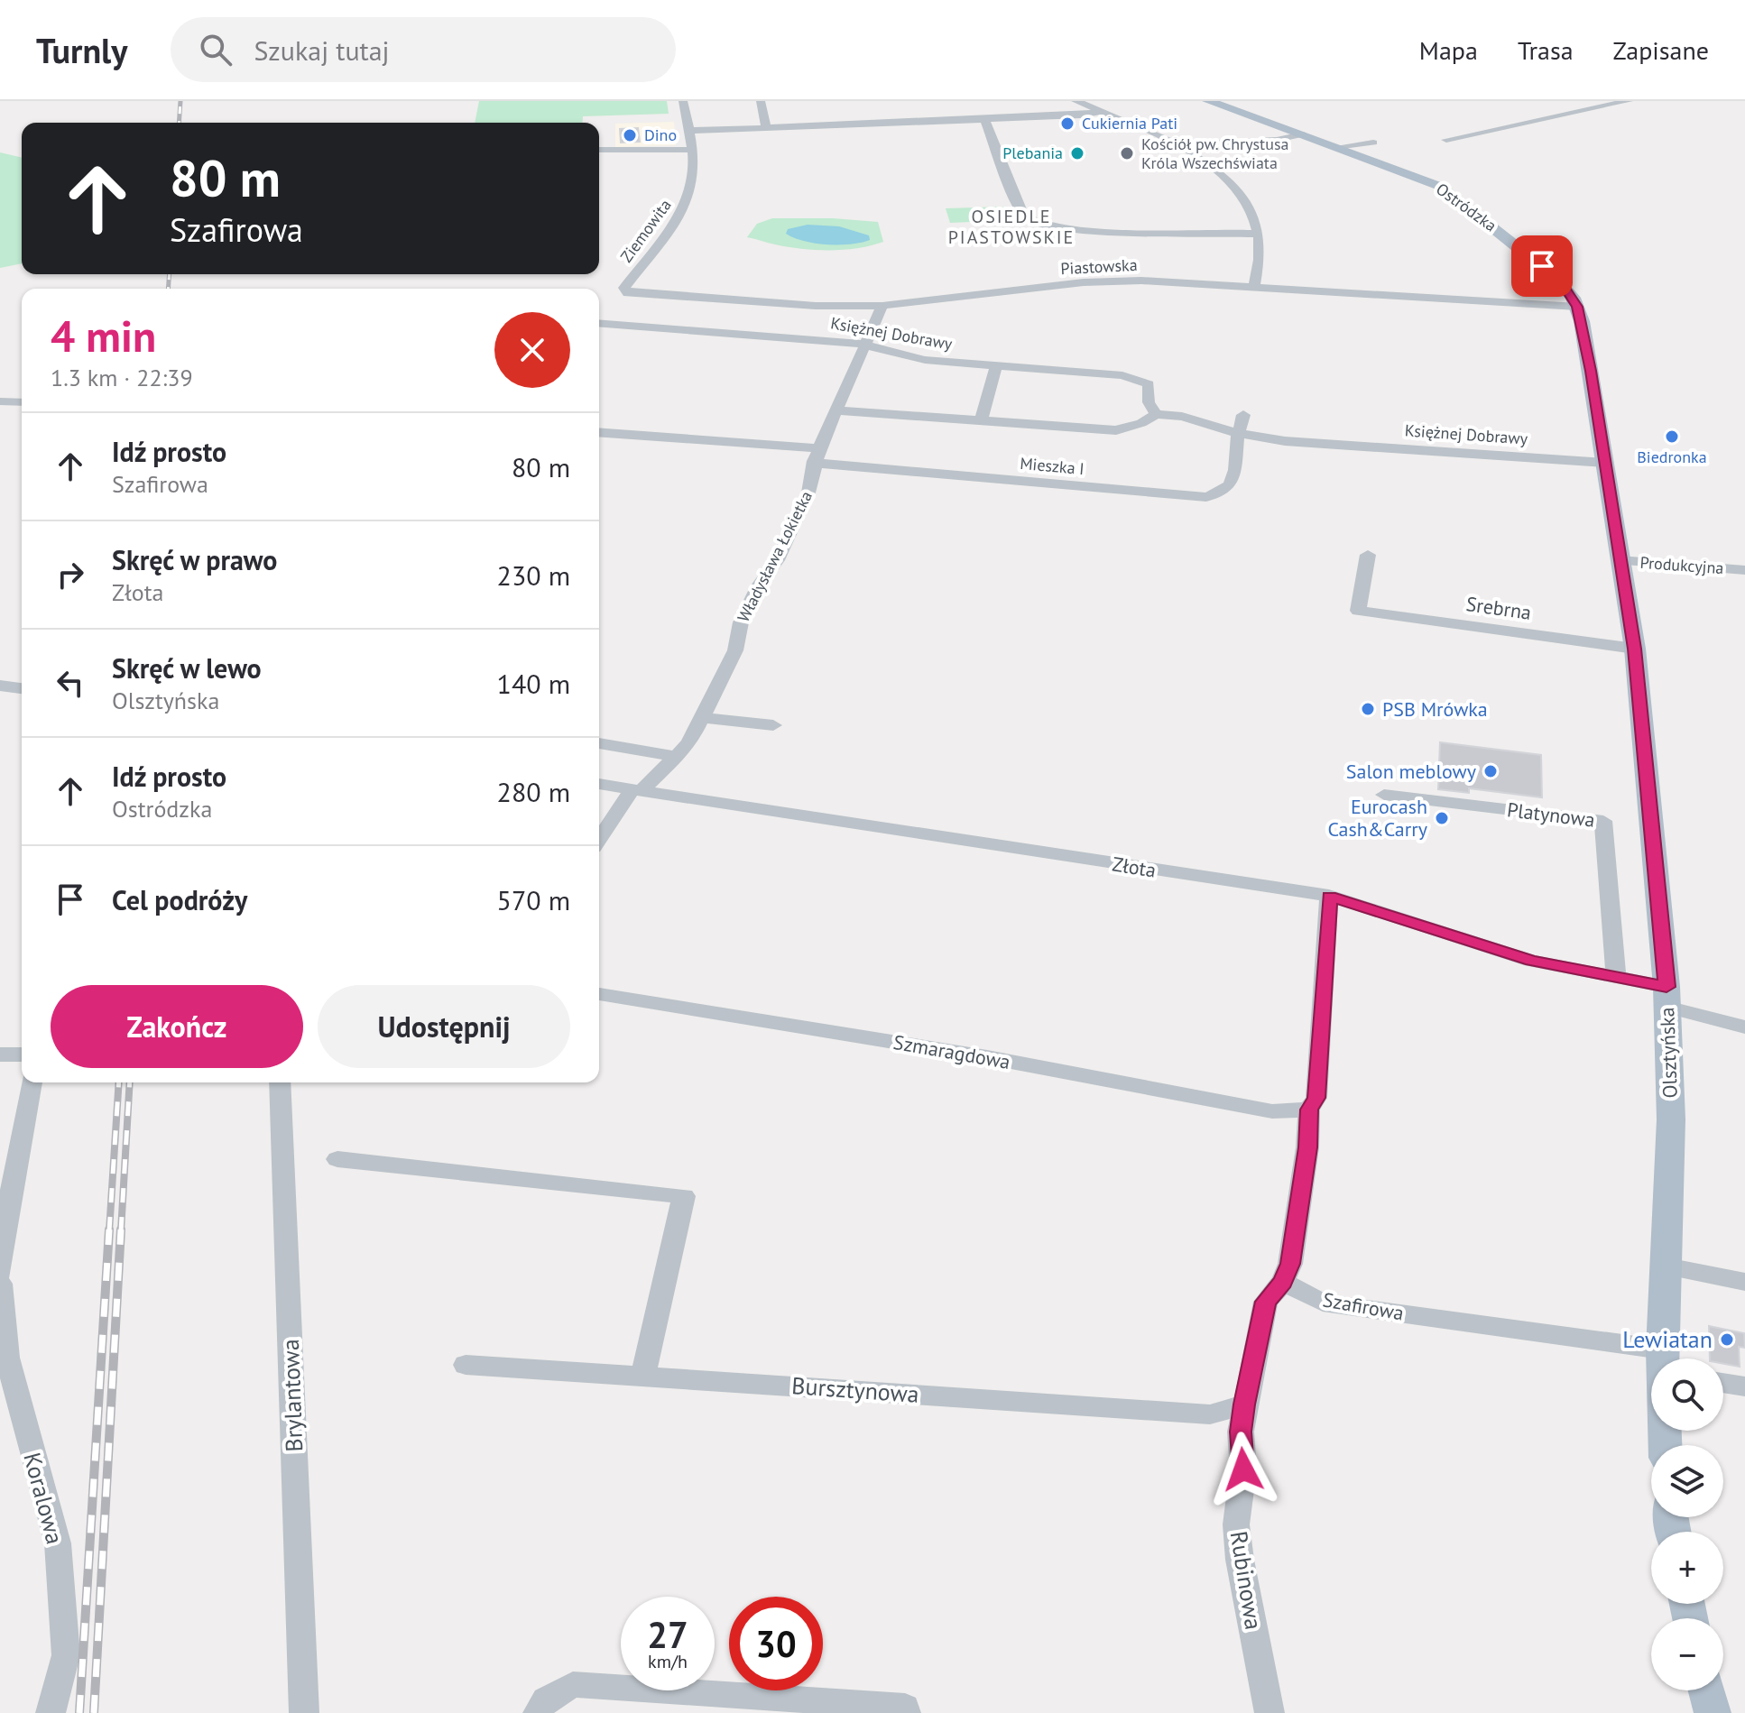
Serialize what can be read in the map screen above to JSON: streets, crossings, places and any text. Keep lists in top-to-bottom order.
{
  "streets": {
    "main road": ["Ostródzka", "Olsztyńska"],
    "street": [
      "Ziemowita",
      "Piastowska",
      "Księżnej Dobrawy",
      "Mieszka I",
      "Władysława Łokietka",
      "Produkcyjna",
      "Srebrna",
      "Platynowa",
      "Złota",
      "Szmaragdowa",
      "Szafirowa",
      "Bursztynowa",
      "Brylantowa",
      "Koralowa",
      "Rubinowa"
    ]
  },
  "crossings": [
    ["Ostródzka", "Piastowska"],
    ["Ostródzka", "Księżnej Dobrawy"],
    ["Ostródzka", "Produkcyjna"],
    ["Ostródzka", "Srebrna"],
    ["Ostródzka", "Olsztyńska"],
    ["Ziemowita", "Piastowska"],
    ["Piastowska", "Władysława Łokietka"],
    ["Księżnej Dobrawy", "Mieszka I"],
    ["Księżnej Dobrawy", "Władysława Łokietka"],
    ["Mieszka I", "Władysława Łokietka"],
    ["Władysława Łokietka", "Złota"],
    ["Srebrna", "Olsztyńska"],
    ["Platynowa", "Złota"],
    ["Złota", "Olsztyńska"],
    ["Szafirowa", "Rubinowa"],
    ["Bursztynowa", "Rubinowa"]
  ],
  "districts": ["OSIEDLE PIASTOWSKIE"],
  "places": [
    "Cukiernia Pati",
    "Dino",
    "Plebania",
    "Kościół pw. Chrystusa Króla Wszechświata",
    "Biedronka",
    "PSB Mrówka",
    "Salon meblowy",
    "Eurocash Cash&Carry",
    "Lewiatan"
  ],
  "page": {
    "header": "Turnly",
    "search": "Szukaj tutaj",
    "nav": ["Mapa", "Trasa", "Zapisane"],
    "turn": ["80 m", "Szafirowa"],
    "heading": ["4 min", "1.3 km · 22:39"],
    "list": [
      {
        "name": "Idź prosto",
        "note": "Szafirowa",
        "value": "80 m"
      },
      {
        "name": "Skręć w prawo",
        "note": "Złota",
        "value": "230 m"
      },
      {
        "name": "Skręć w lewo",
        "note": "Olsztyńska",
        "value": "140 m"
      },
      {
        "name": "Idź prosto",
        "note": "Ostródzka",
        "value": "280 m"
      },
      {
        "name": "Cel podróży",
        "value": "570 m"
      }
    ],
    "buttons": ["Zakończ", "Udostępnij"],
    "map_buttons": ["+", "−"],
    "speed": "27 km/h",
    "limit": "30"
  }
}
